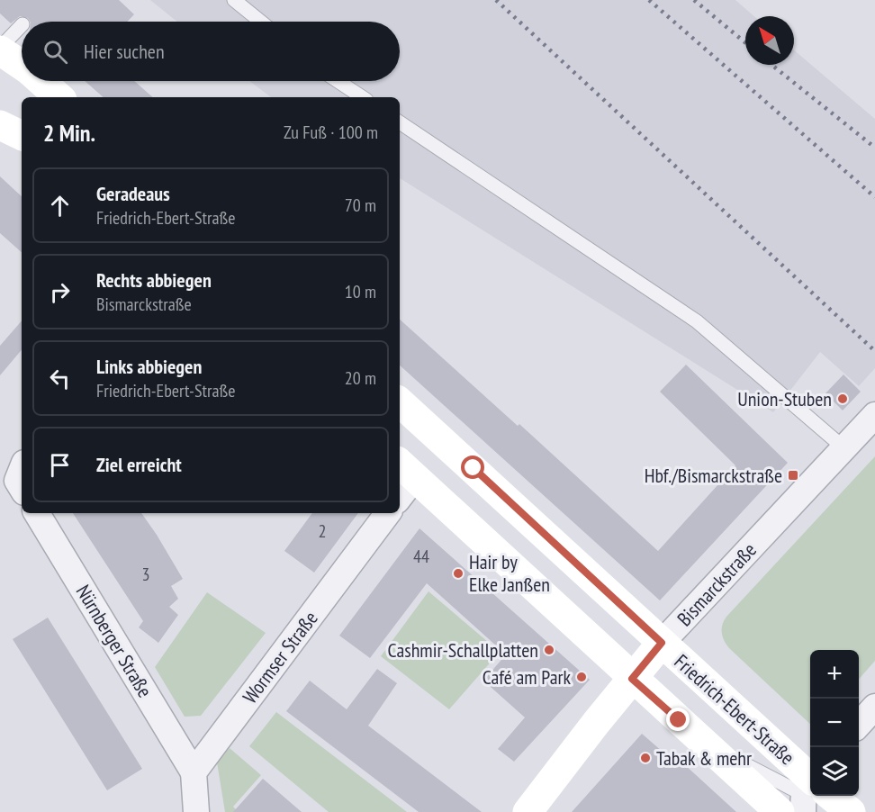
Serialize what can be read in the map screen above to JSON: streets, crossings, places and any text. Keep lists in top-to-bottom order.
{
  "streets": {
    "main road": ["Bismarckstraße", "Friedrich-Ebert-Straße"],
    "street": ["Nürnberger Straße", "Wormser Straße"]
  },
  "crossings": [
    ["Bismarckstraße", "Friedrich-Ebert-Straße"],
    ["Nürnberger Straße", "Wormser Straße"]
  ],
  "places": {
    "other": [
      "Union-Stuben",
      "Hair by Elke Janßen",
      "Cashmir-Schallplatten",
      "Café am Park",
      "Tabak & mehr"
    ],
    "transit": ["Hbf./Bismarckstraße"]
  },
  "house_numbers": ["2", "44", "3"],
  "north": "top left",
  "page": {
    "search": "Hier suchen",
    "heading": ["2 Min.", "Zu Fuß · 100 m"],
    "list": [
      ["Geradeaus", "Friedrich-Ebert-Straße", "70 m"],
      ["Rechts abbiegen", "Bismarckstraße", "10 m"],
      ["Links abbiegen", "Friedrich-Ebert-Straße", "20 m"],
      "Ziel erreicht"
    ],
    "map_buttons": ["+", "−"]
  }
}
